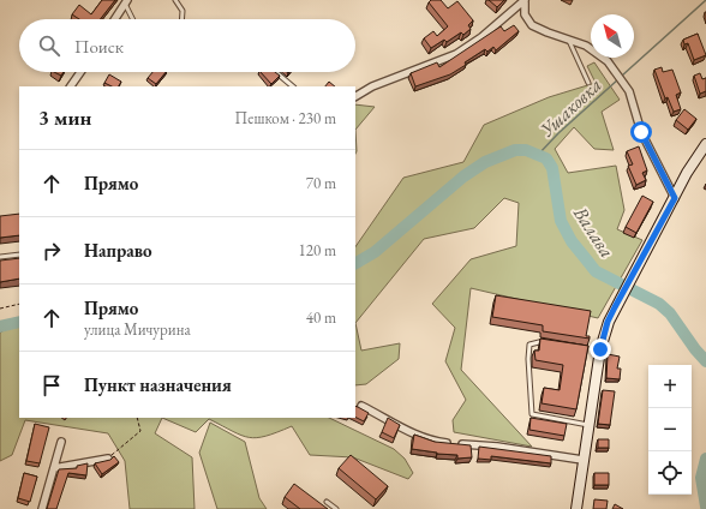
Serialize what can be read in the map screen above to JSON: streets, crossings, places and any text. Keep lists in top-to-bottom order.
{
  "water": ["Ушаковка", "Валава"],
  "north": "top left",
  "page": {
    "search": "Поиск",
    "heading": ["3 мин", "Пешком · 230 m"],
    "list": [
      ["Прямо", "70 m"],
      ["Направо", "120 m"],
      ["Прямо", "улица Мичурина", "40 m"],
      "Пункт назначения"
    ],
    "map_buttons": ["+", "−"]
  }
}
